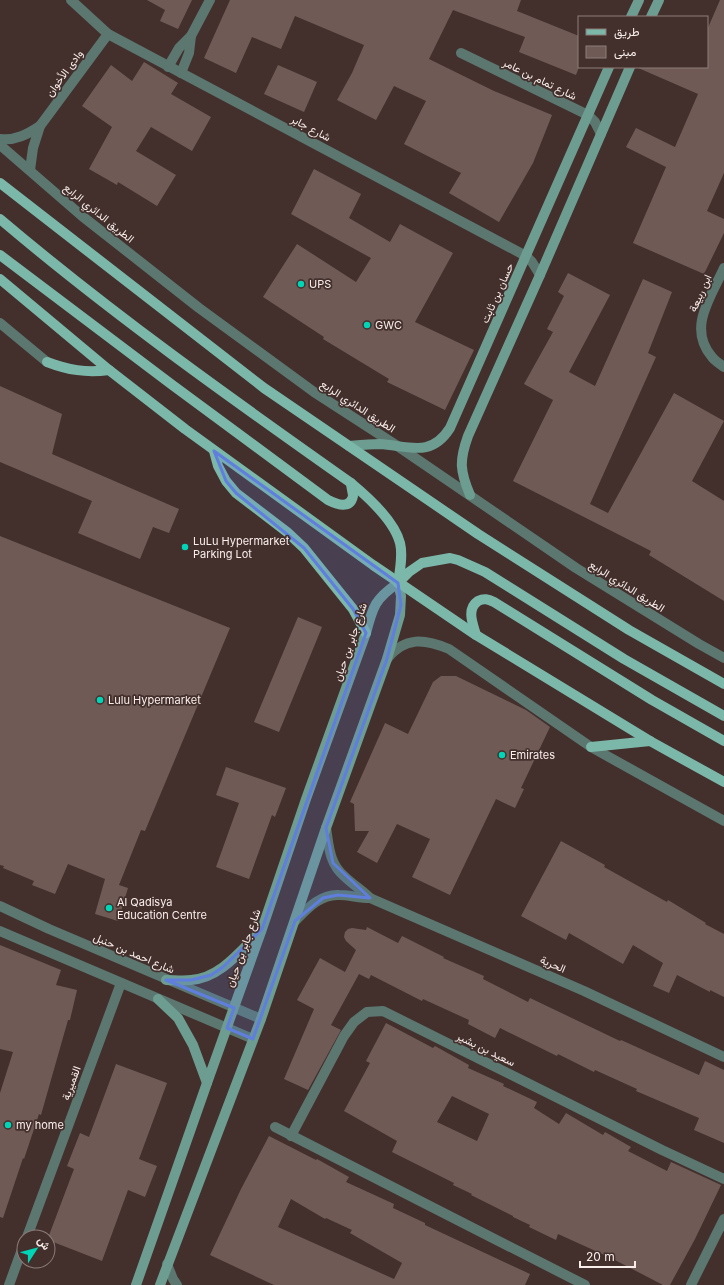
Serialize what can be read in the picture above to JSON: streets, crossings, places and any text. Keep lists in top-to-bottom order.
{
  "streets": {
    "street": [
      "وادى الأخوان",
      "شارع تمام بن عامر",
      "شارع جابر",
      "الطريق الدائري الرابع",
      "حسان بن ثابت",
      "ابن ربيعة",
      "شارع جابر بن حيان",
      "شارع احمد بن حنبل",
      "الحرية",
      "سعيد بن بشير",
      "القميرية"
    ]
  },
  "crossings": [
    ["وادى الأخوان", "شارع جابر"],
    ["وادى الأخوان", "الطريق الدائري الرابع"],
    ["شارع تمام بن عامر", "حسان بن ثابت"],
    ["شارع جابر", "حسان بن ثابت"],
    ["الطريق الدائري الرابع", "حسان بن ثابت"],
    ["شارع جابر بن حيان", "شارع احمد بن حنبل"]
  ],
  "places": [
    "UPS",
    "GWC",
    "LuLu Hypermarket Parking Lot",
    "Lulu Hypermarket",
    "Emirates",
    "Al Qadisya Education Centre",
    "my home"
  ],
  "legend": ["طريق", "مبنى"],
  "scale_bar": "20 m",
  "north": "top right"
}
